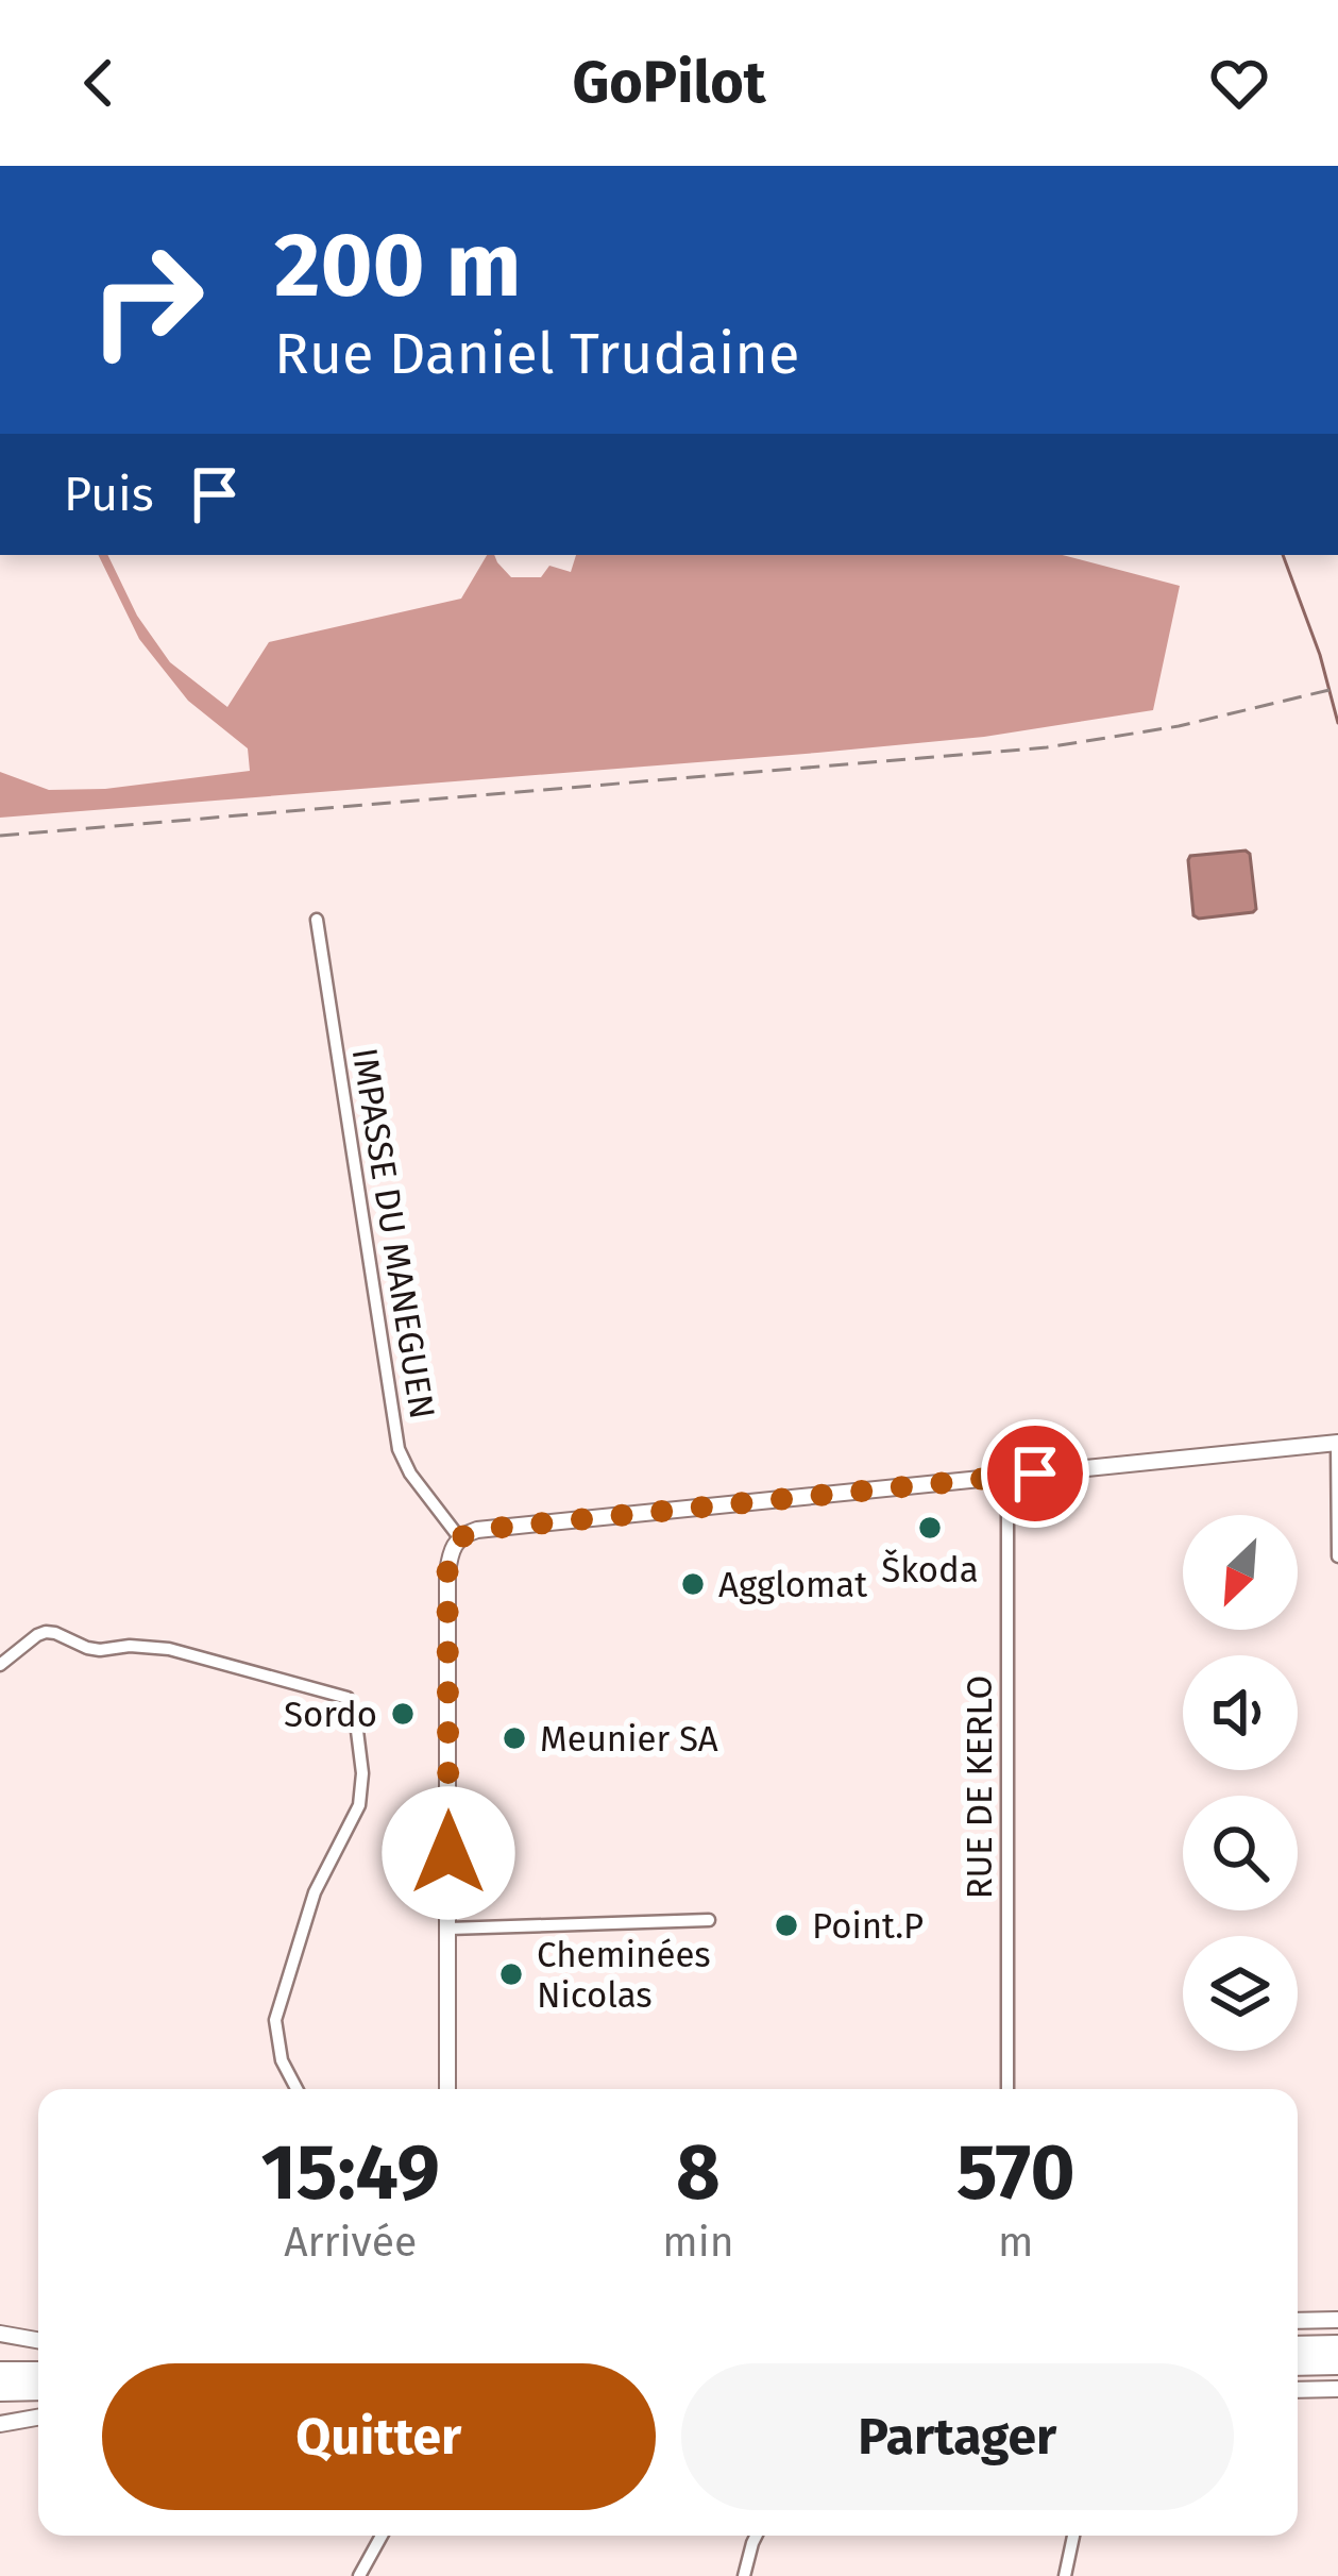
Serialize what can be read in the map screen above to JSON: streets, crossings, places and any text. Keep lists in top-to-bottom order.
{
  "streets": {
    "street": ["IMPASSE DU MANEGUEN", "RUE DE KERLO"]
  },
  "places": [
    "Škoda",
    "Agglomat",
    "Sordo",
    "Meunier SA",
    "Point.P",
    "Cheminées Nicolas"
  ],
  "north": "bottom left",
  "page": {
    "header": "GoPilot",
    "turn": ["200 m", "Rue Daniel Trudaine"],
    "then": "Puis",
    "eta": [
      "15:49",
      "Arrivée",
      "8",
      "min",
      "570",
      "m"
    ],
    "buttons": ["Quitter", "Partager"]
  }
}
